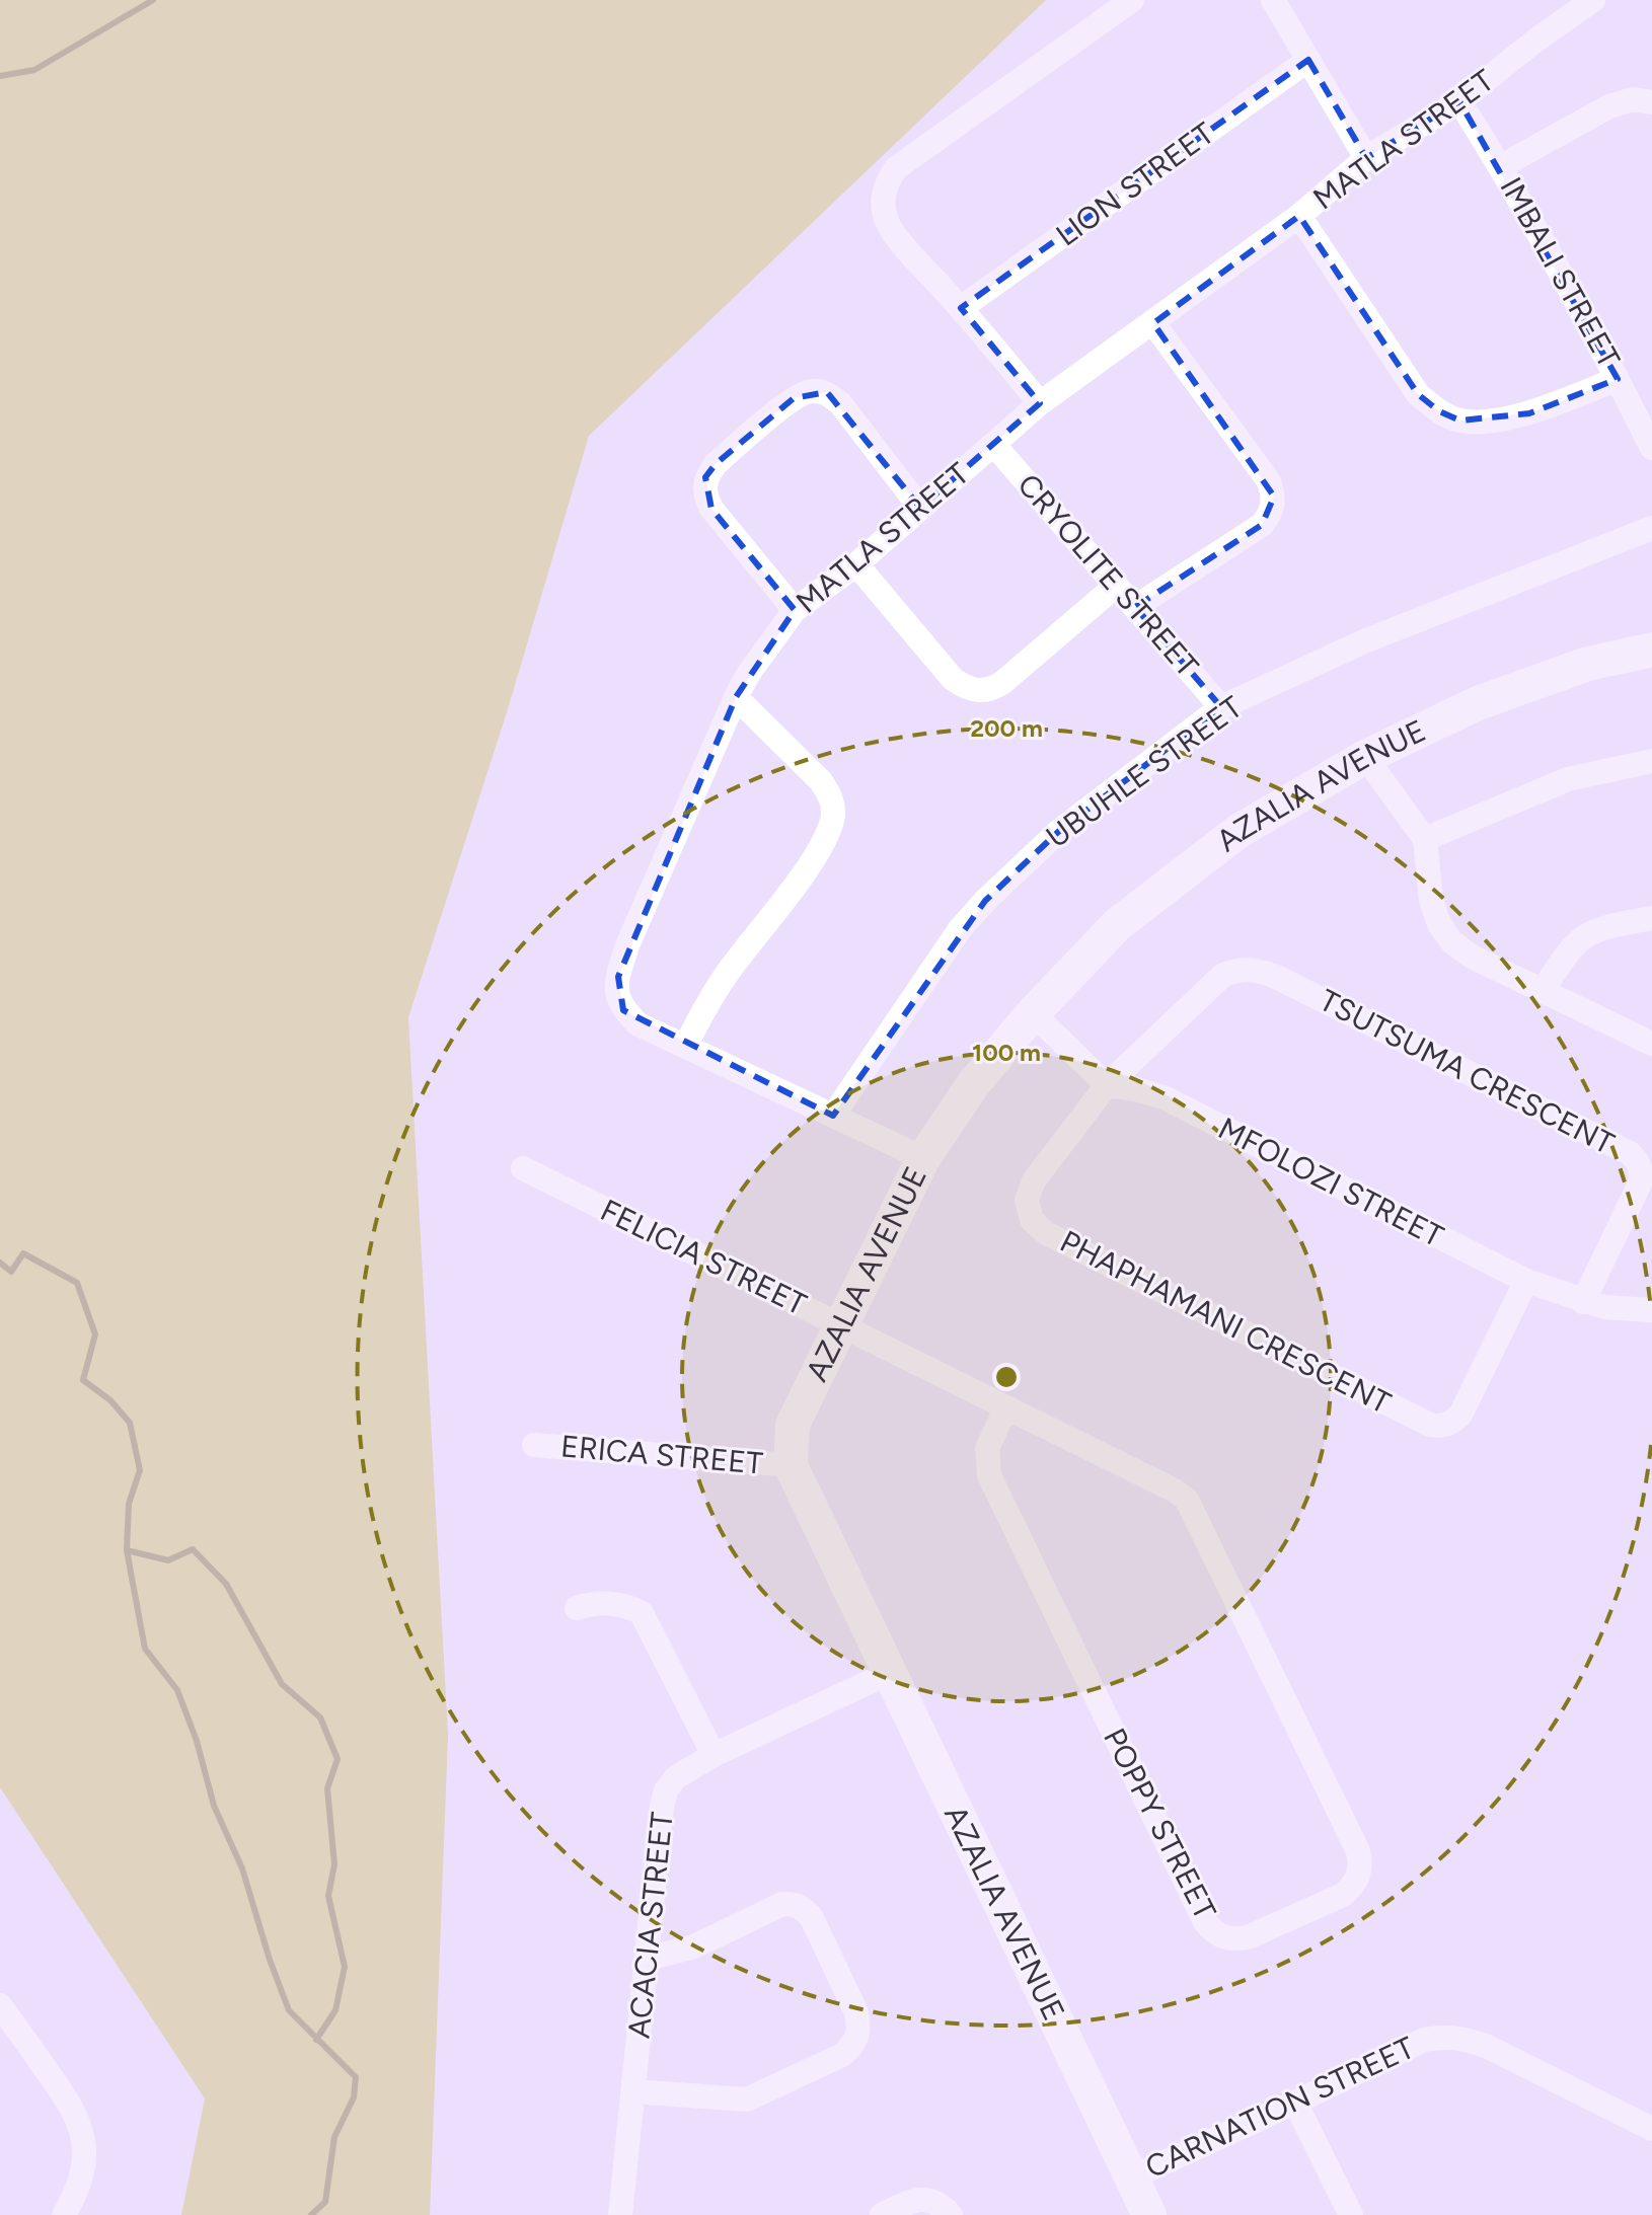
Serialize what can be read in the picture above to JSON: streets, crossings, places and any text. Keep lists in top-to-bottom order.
{
  "streets": {
    "street": [
      "MATLA STREET",
      "LION STREET",
      "IMBALI STREET",
      "CRYOLITE STREET",
      "UBUHLE STREET",
      "AZALIA AVENUE",
      "TSUTSUMA CRESCENT",
      "MFOLOZI STREET",
      "FELICIA STREET",
      "PHAPHAMANI CRESCENT",
      "ERICA STREET",
      "POPPY STREET",
      "ACACIA STREET",
      "CARNATION STREET"
    ]
  },
  "crossings": [
    ["MATLA STREET", "IMBALI STREET"],
    ["MATLA STREET", "CRYOLITE STREET"],
    ["MATLA STREET", "UBUHLE STREET"],
    ["MATLA STREET", "AZALIA AVENUE"],
    ["CRYOLITE STREET", "UBUHLE STREET"],
    ["AZALIA AVENUE", "FELICIA STREET"],
    ["AZALIA AVENUE", "ERICA STREET"],
    ["AZALIA AVENUE", "ACACIA STREET"],
    ["AZALIA AVENUE", "CARNATION STREET"],
    ["TSUTSUMA CRESCENT", "MFOLOZI STREET"],
    ["TSUTSUMA CRESCENT", "PHAPHAMANI CRESCENT"],
    ["MFOLOZI STREET", "PHAPHAMANI CRESCENT"],
    ["FELICIA STREET", "POPPY STREET"]
  ],
  "rings": ["200 m", "100 m"]
}
